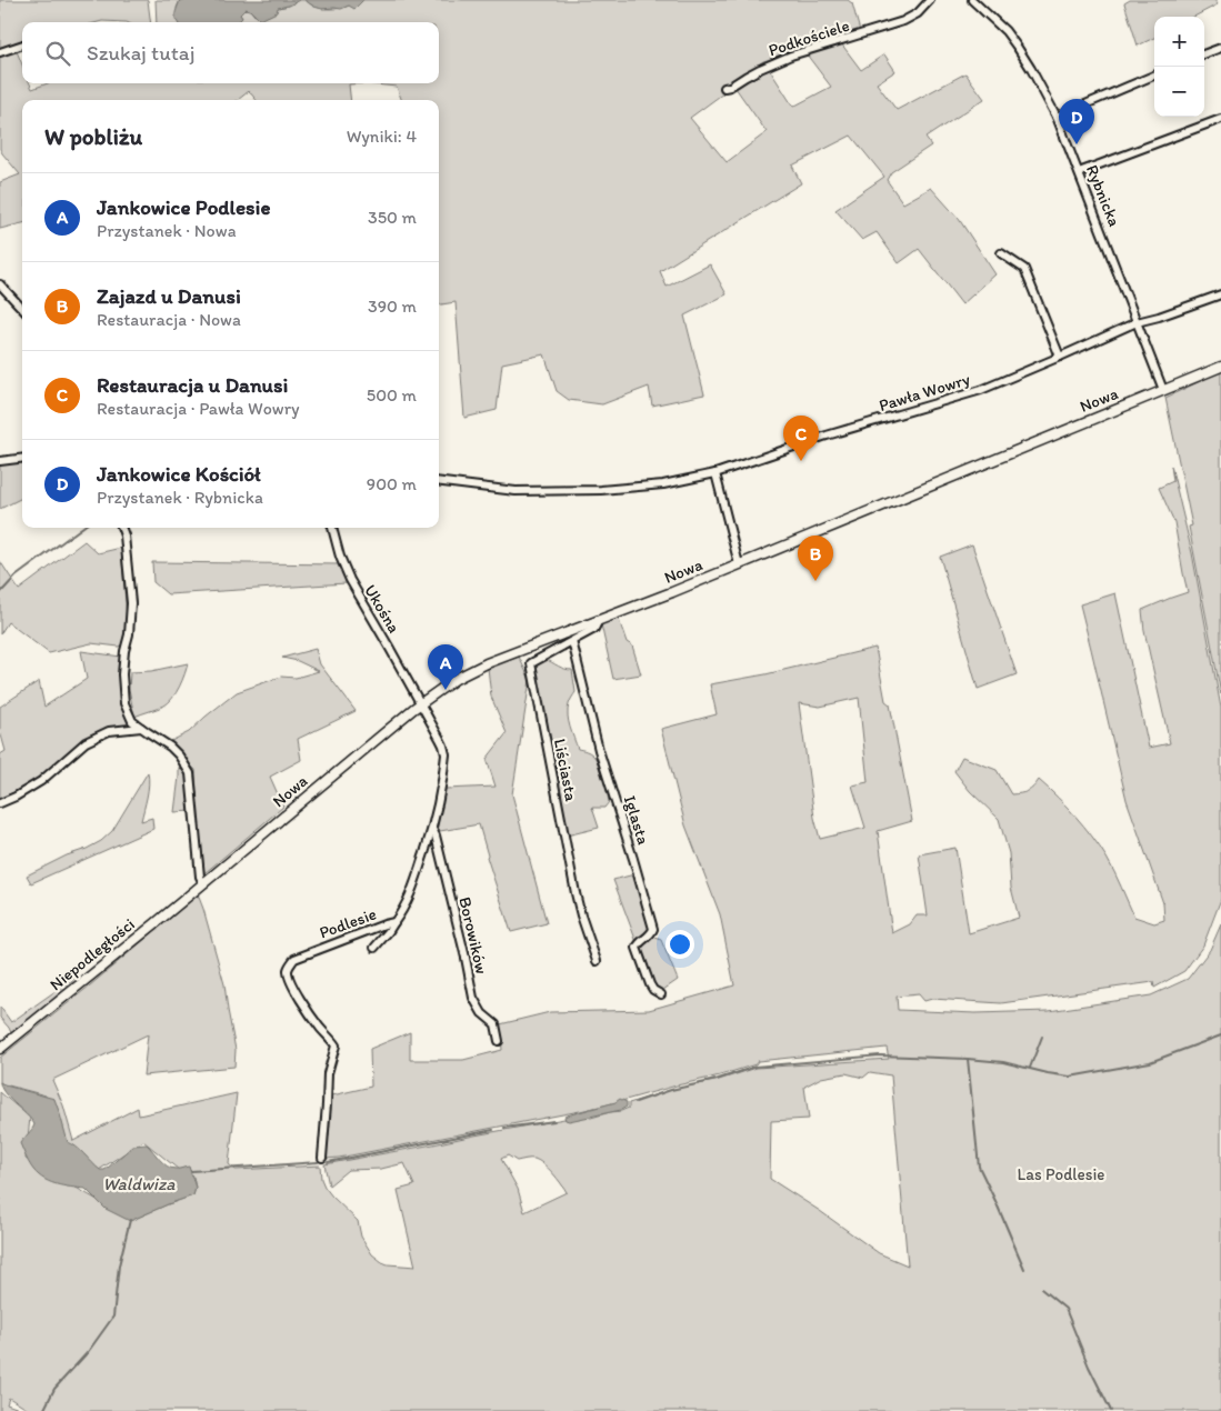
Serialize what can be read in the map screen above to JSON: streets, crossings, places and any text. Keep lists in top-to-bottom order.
{
  "streets": {
    "street": [
      "Podkościele",
      "Rybnicka",
      "Pawła Wowry",
      "Nowa",
      "Ukośna",
      "Liściasta",
      "Iglasta",
      "Podlesie",
      "Borowików",
      "Niepodległości"
    ]
  },
  "crossings": [
    ["Rybnicka", "Pawła Wowry"],
    ["Rybnicka", "Nowa"],
    ["Nowa", "Ukośna"],
    ["Nowa", "Liściasta"],
    ["Nowa", "Podlesie"],
    ["Nowa", "Niepodległości"],
    ["Ukośna", "Podlesie"],
    ["Liściasta", "Iglasta"],
    ["Podlesie", "Borowików"]
  ],
  "water": ["Waldwiza"],
  "parks": ["Las Podlesie"],
  "page": {
    "map_buttons": ["+", "−"],
    "search": "Szukaj tutaj",
    "pins": [
      "D",
      "C",
      "B",
      "A"
    ],
    "heading": ["W pobliżu", "Wyniki: 4"],
    "list": [
      {
        "mark": "A",
        "name": "Jankowice Podlesie",
        "note": "Przystanek · Nowa",
        "value": "350 m"
      },
      {
        "mark": "B",
        "name": "Zajazd u Danusi",
        "note": "Restauracja · Nowa",
        "value": "390 m"
      },
      {
        "mark": "C",
        "name": "Restauracja u Danusi",
        "note": "Restauracja · Pawła Wowry",
        "value": "500 m"
      },
      {
        "mark": "D",
        "name": "Jankowice Kościół",
        "note": "Przystanek · Rybnicka",
        "value": "900 m"
      }
    ]
  }
}
